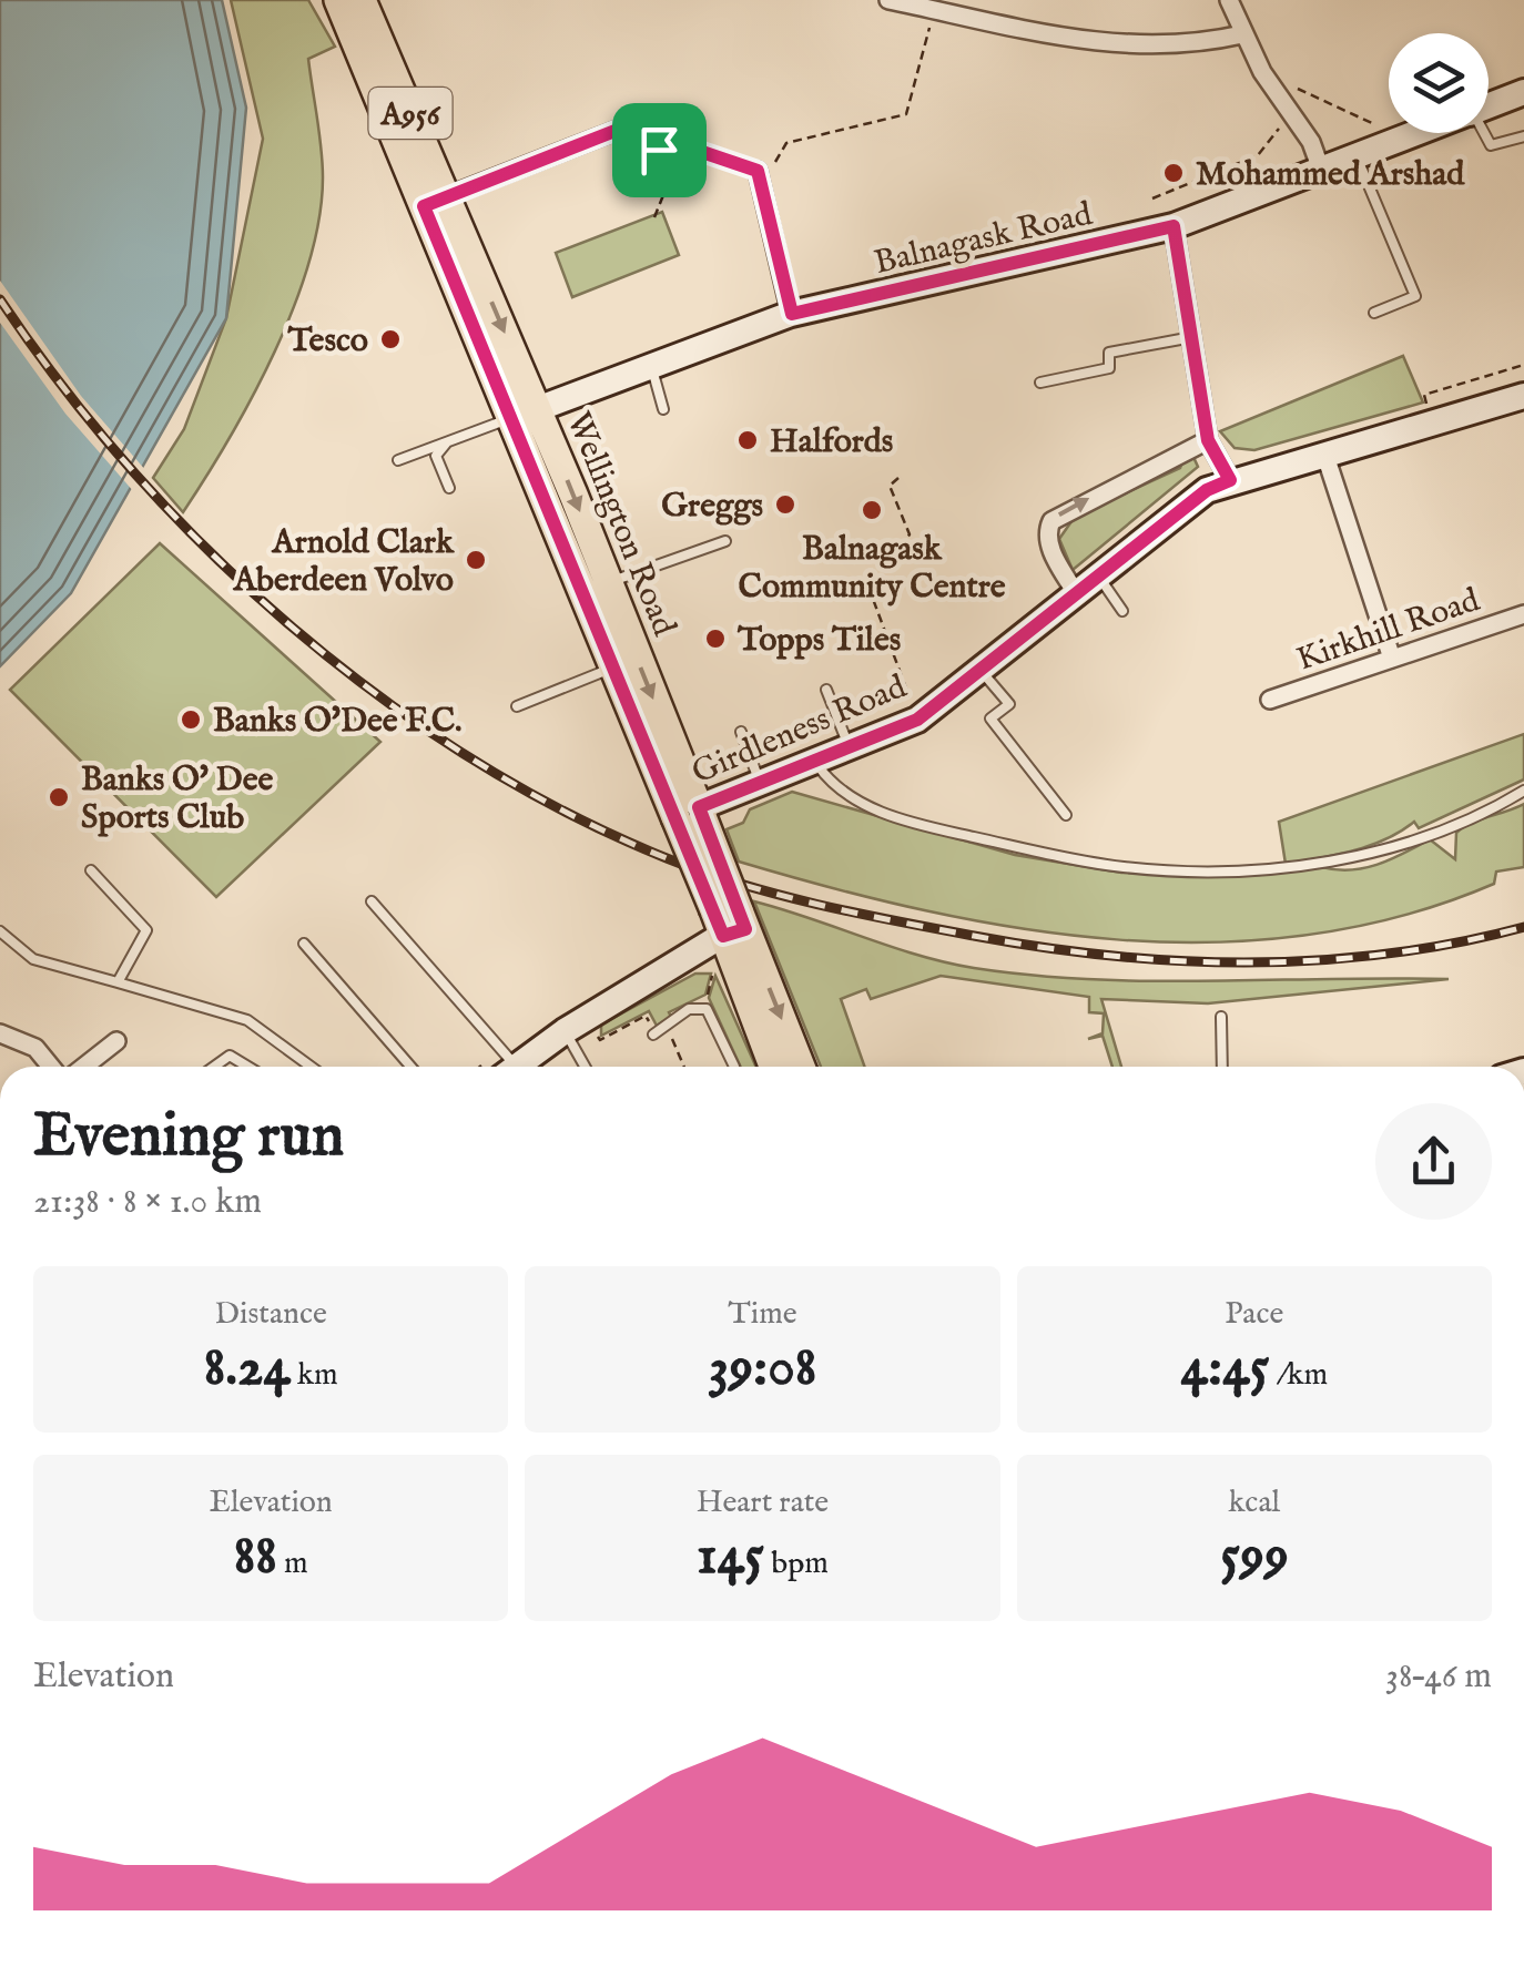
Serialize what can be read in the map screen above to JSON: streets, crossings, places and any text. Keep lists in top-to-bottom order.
{
  "streets": {
    "main road": ["A956", "Wellington Road"],
    "street": ["Balnagask Road", "Kirkhill Road", "Girdleness Road"]
  },
  "crossings": [
    ["Balnagask Road", "Wellington Road"],
    ["Wellington Road", "Girdleness Road"]
  ],
  "places": [
    "Mohammed Arshad",
    "Tesco",
    "Halfords",
    "Greggs",
    "Balnagask Community Centre",
    "Arnold Clark Aberdeen Volvo",
    "Topps Tiles",
    "Banks O'Dee F.C.",
    "Banks O' Dee Sports Club"
  ],
  "page": {
    "heading": ["Evening run", "21:38 · 8 × 1.0 km"],
    "stats": [
      ["Distance", "8.24 km"],
      ["Time", "39:08"],
      ["Pace", "4:45 /km"],
      ["Elevation", "88 m"],
      ["Heart rate", "145 bpm"],
      ["kcal", "599"]
    ],
    "chart": ["Elevation", "38–46 m"]
  }
}
